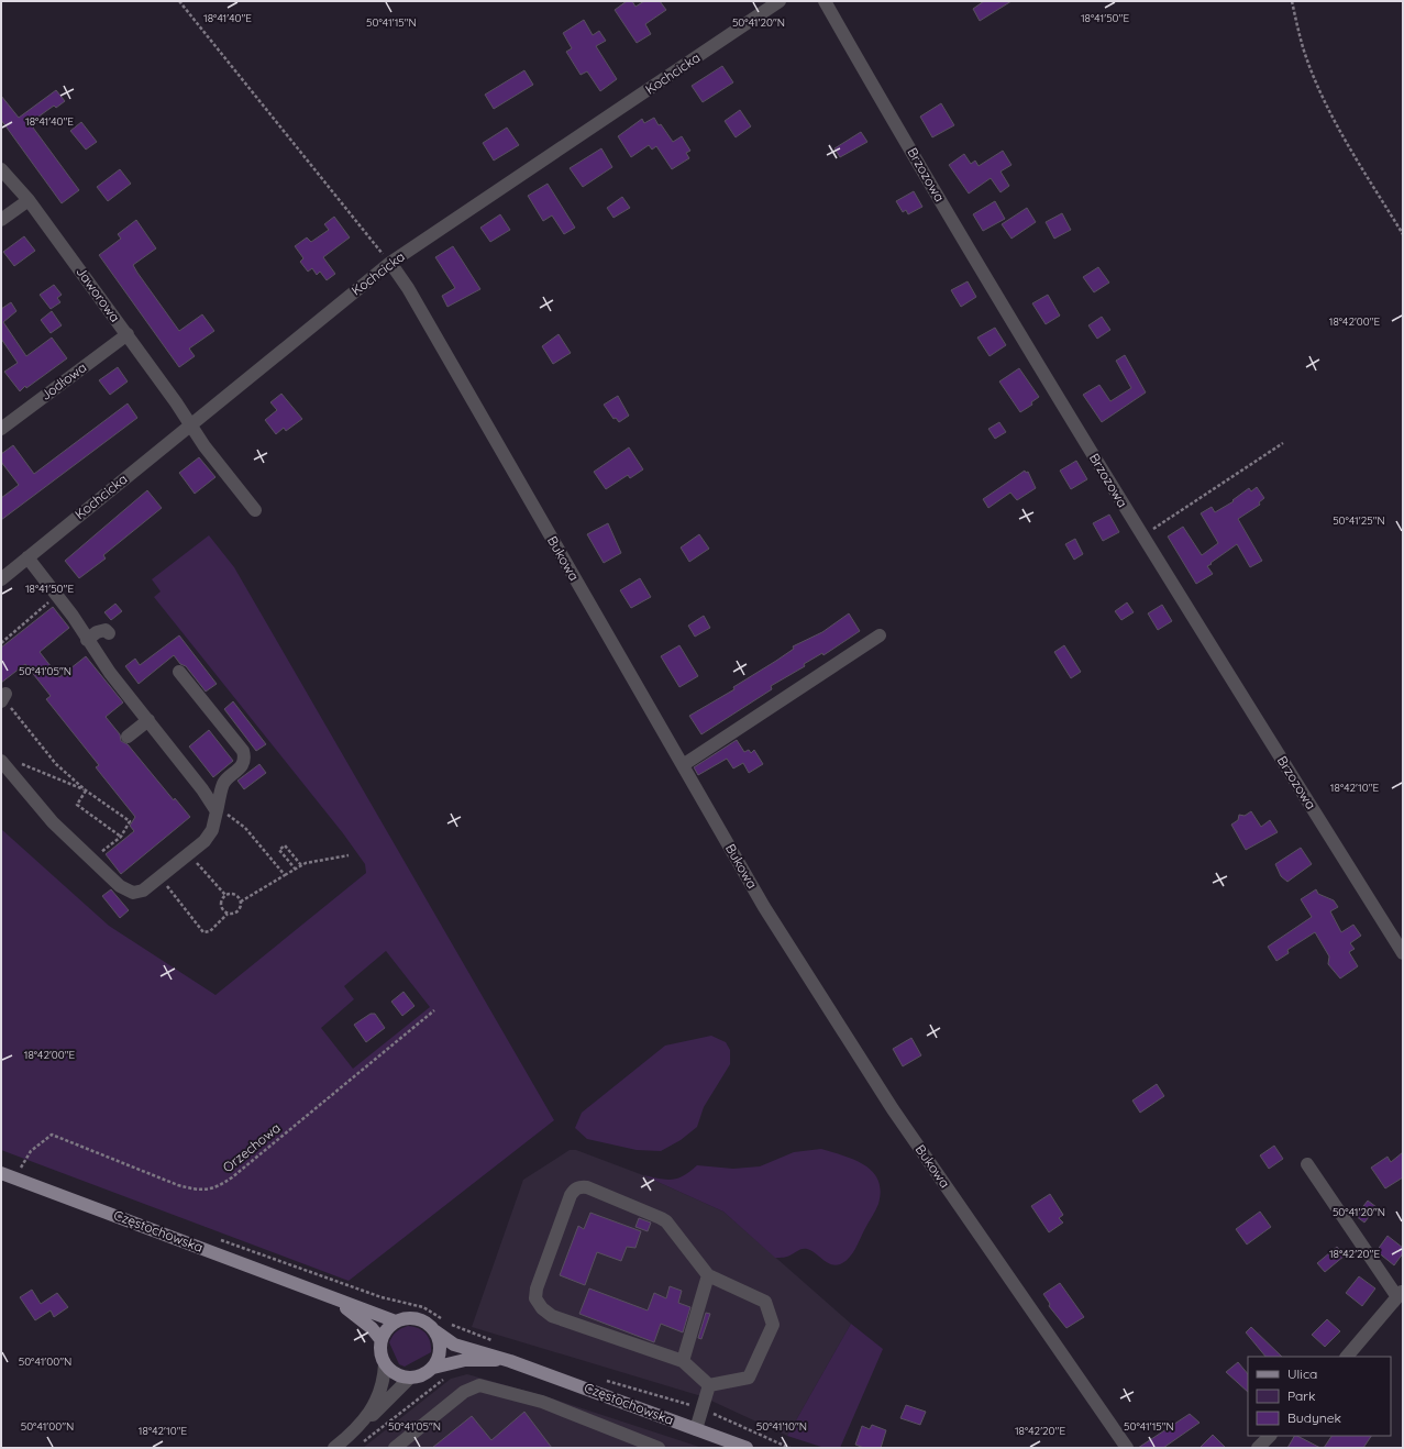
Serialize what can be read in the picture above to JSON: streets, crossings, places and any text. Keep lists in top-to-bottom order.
{
  "streets": {
    "main road": ["Częstochowska"],
    "street": [
      "Kochcicka",
      "Brzozowa",
      "Jaworowa",
      "Jodłowa",
      "Bukowa"
    ],
    "path": ["Orzechowa"]
  },
  "crossings": [
    ["Kochcicka", "Jaworowa"],
    ["Kochcicka", "Bukowa"],
    ["Jaworowa", "Jodłowa"],
    ["Orzechowa", "Częstochowska"]
  ],
  "legend": ["Ulica", "Park", "Budynek"],
  "coordinates": [
    "18°41'40\"E",
    "18°41'50\"E",
    "50°41'15\"N",
    "50°41'20\"N",
    "18°42'00\"E",
    "50°41'25\"N",
    "50°41'05\"N",
    "18°42'10\"E",
    "18°42'20\"E",
    "50°41'00\"N",
    "50°41'10\"N"
  ]
}
